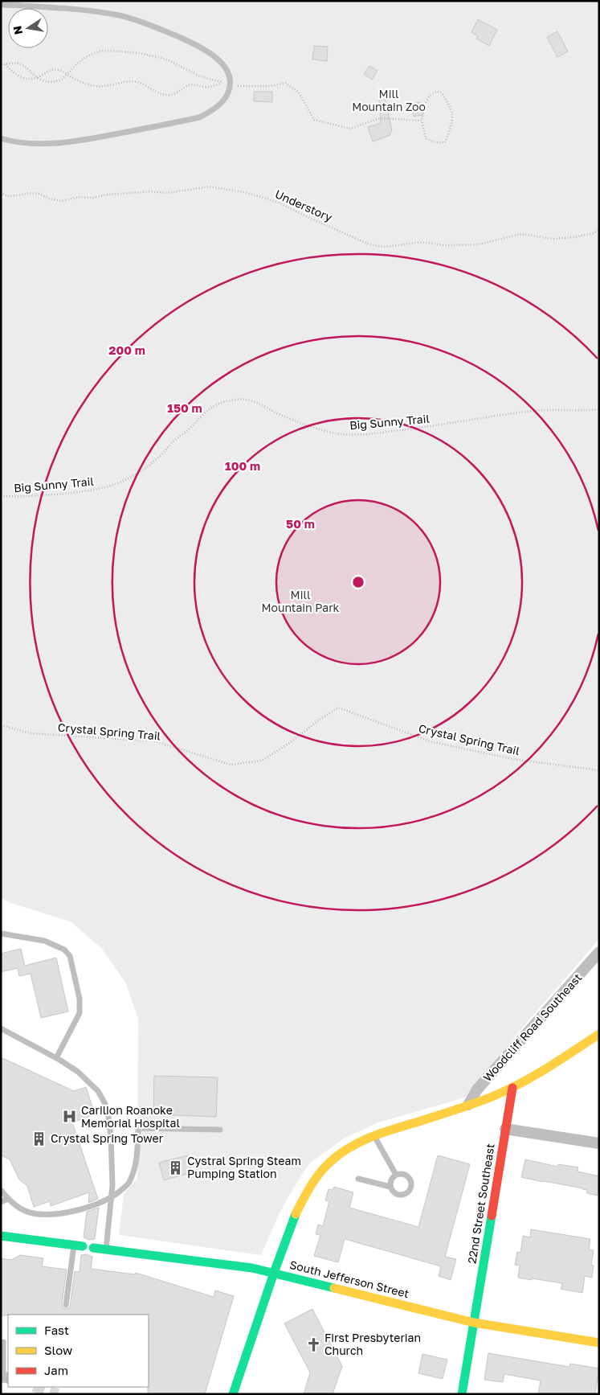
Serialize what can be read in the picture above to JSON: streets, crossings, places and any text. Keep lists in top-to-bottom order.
{
  "streets": {
    "street": ["Woodcliff Road Southeast", "22nd Street Southeast", "South Jefferson Street"],
    "path": ["Understory", "Big Sunny Trail", "Crystal Spring Trail"]
  },
  "crossings": [
    ["22nd Street Southeast", "South Jefferson Street"]
  ],
  "parks": ["Mill Mountain Zoo", "Mill Mountain Park"],
  "places": {
    "hospital": ["Carilion Roanoke Memorial Hospital"],
    "building": ["Crystal Spring Tower", "Cystral Spring Steam Pumping Station"],
    "church": ["First Presbyterian Church"]
  },
  "legend": ["Fast", "Slow", "Jam"],
  "north": "left",
  "rings": [
    "200 m",
    "150 m",
    "100 m",
    "50 m"
  ]
}
